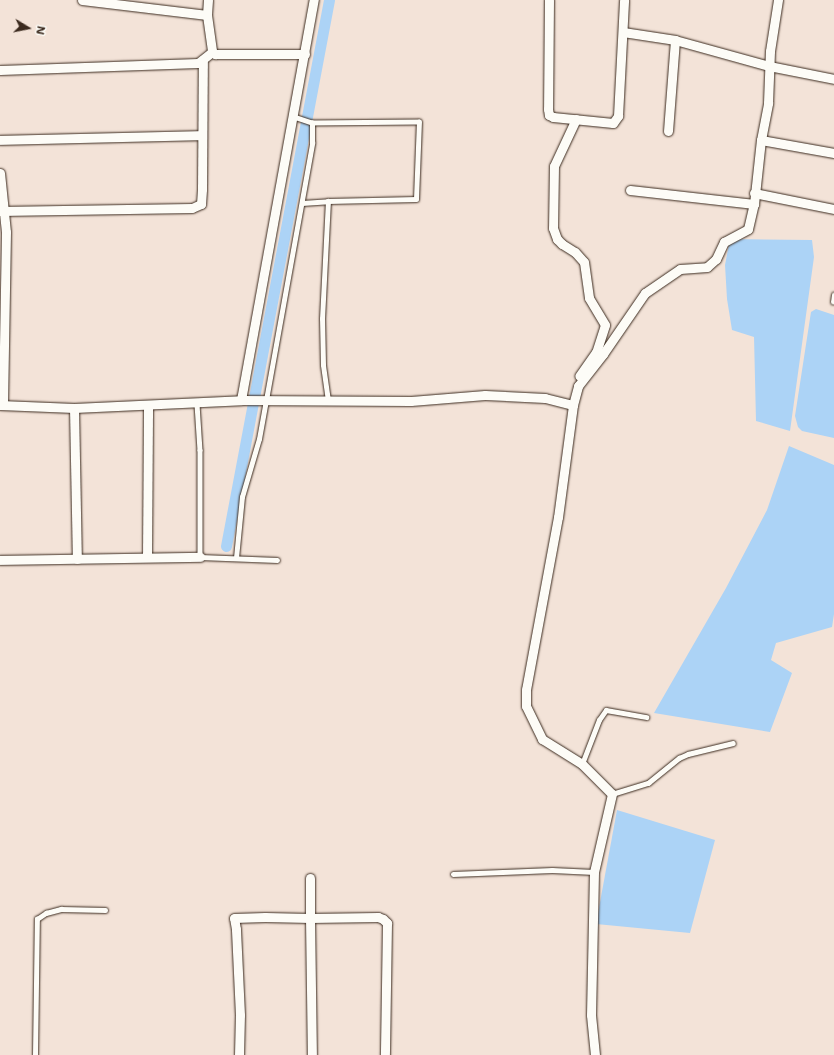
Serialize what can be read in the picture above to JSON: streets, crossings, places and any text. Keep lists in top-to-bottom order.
{
  "north": "right"
}
